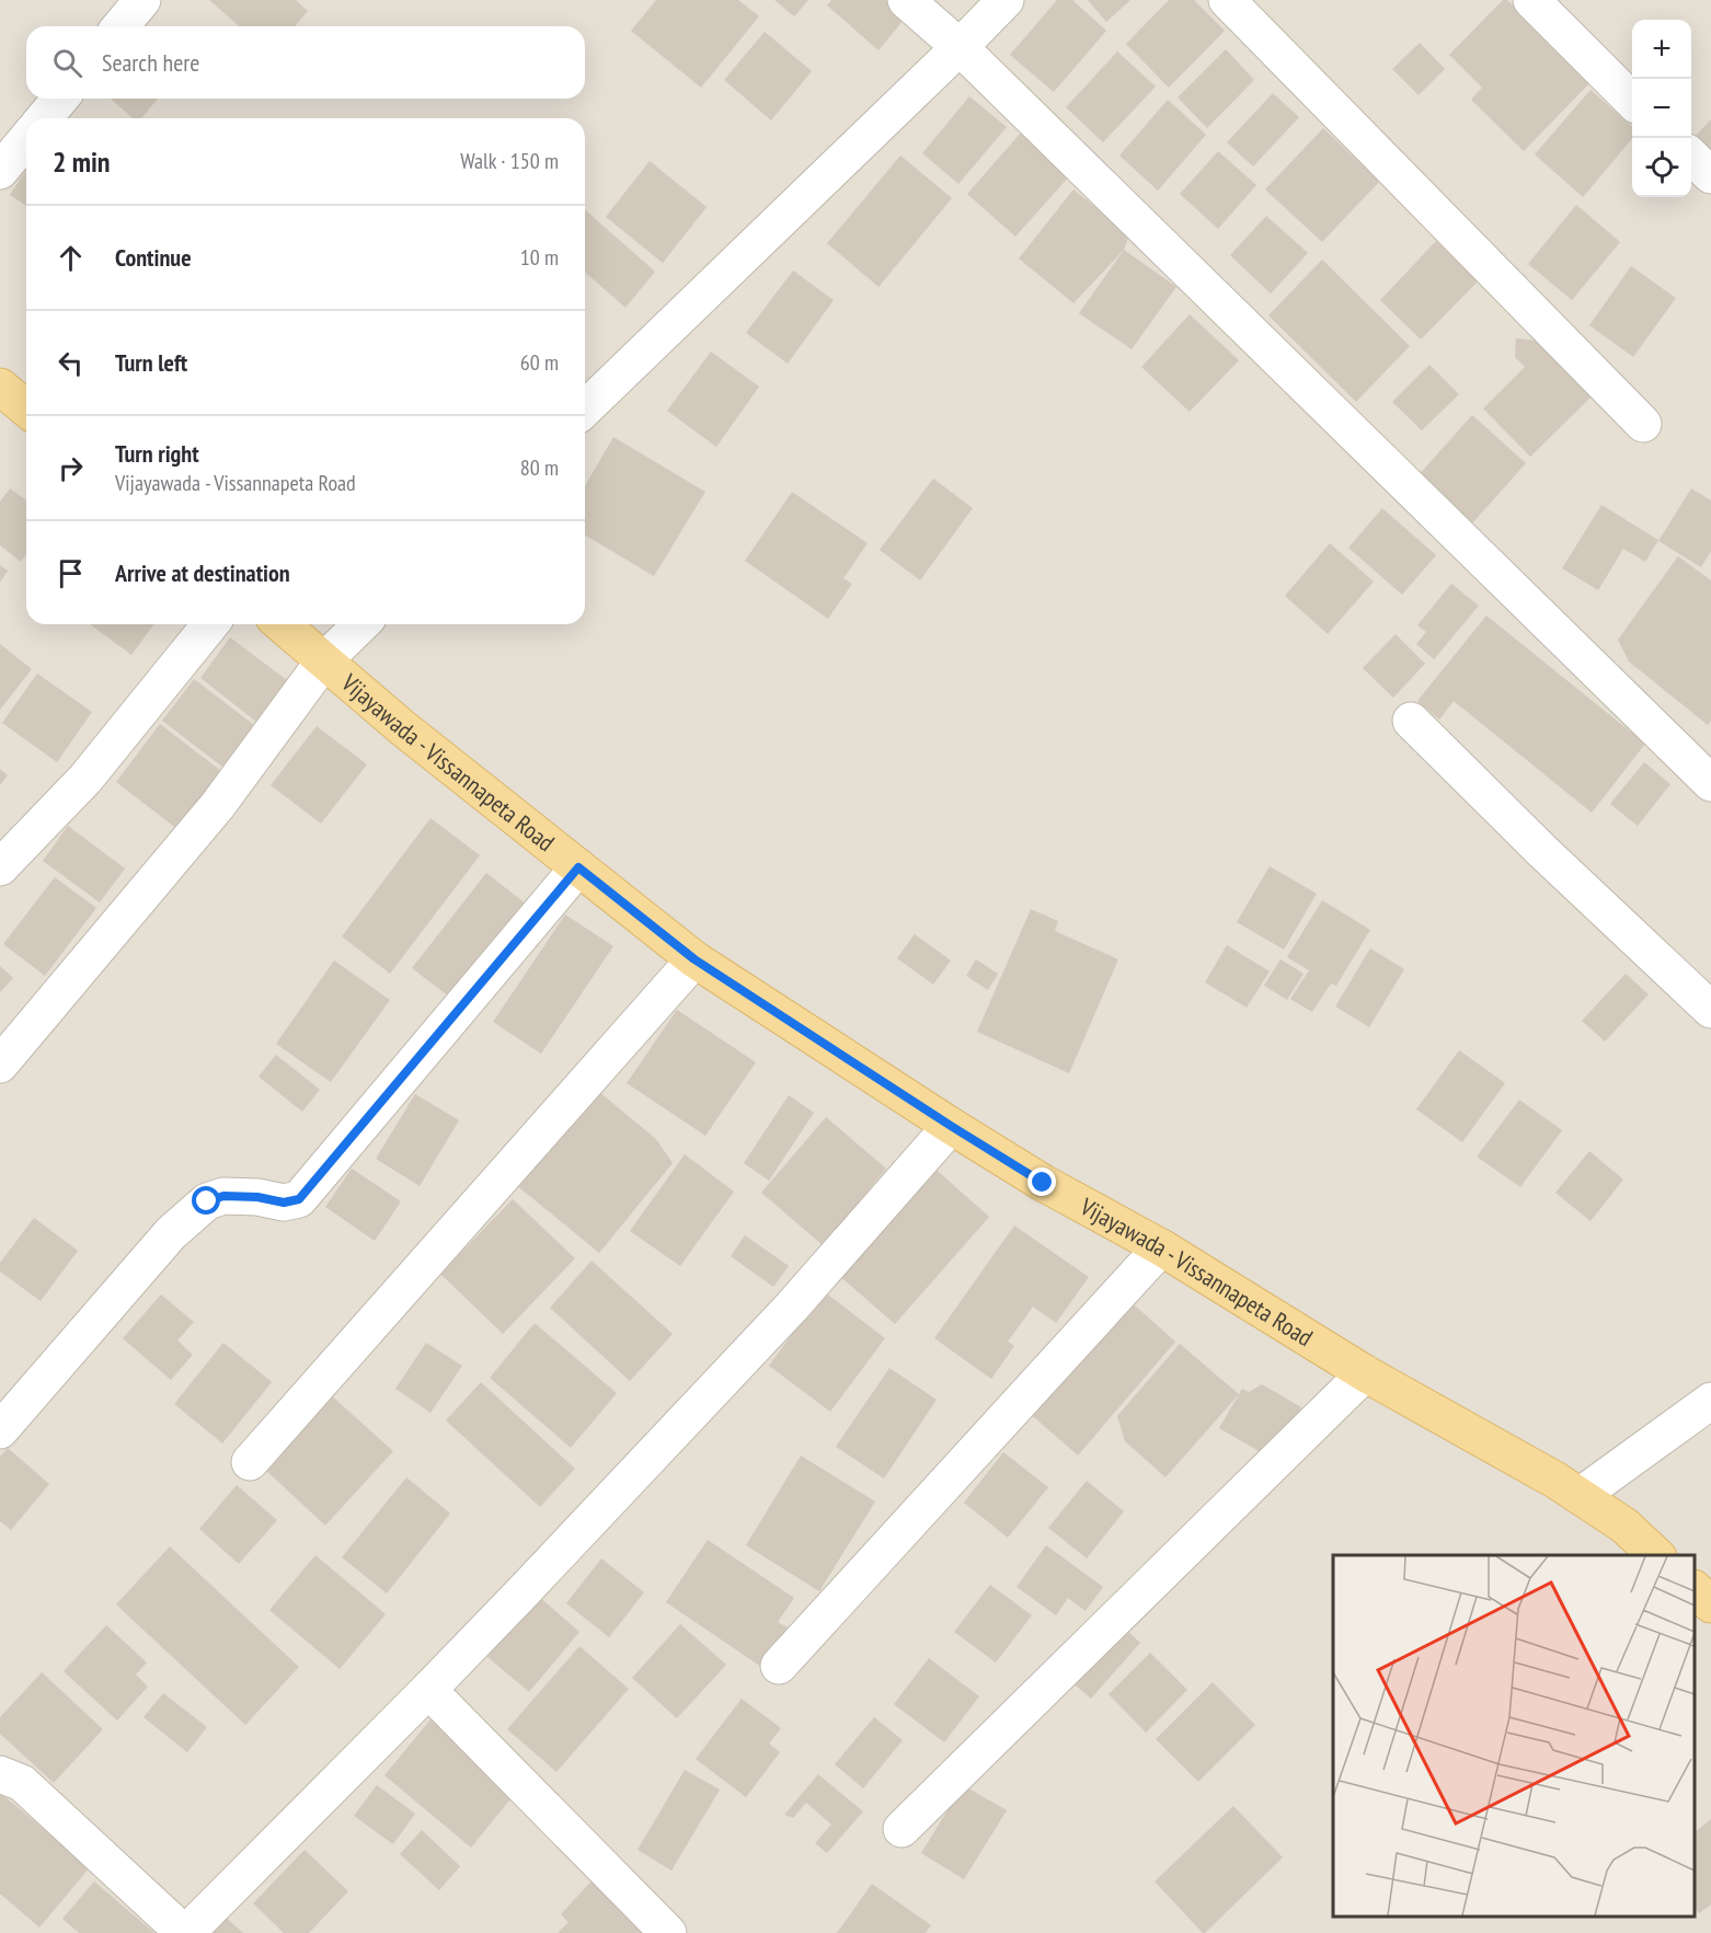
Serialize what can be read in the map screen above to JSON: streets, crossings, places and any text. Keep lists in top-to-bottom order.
{
  "streets": {
    "main road": ["Vijayawada - Vissannapeta Road"]
  },
  "page": {
    "map_buttons": ["+", "−"],
    "search": "Search here",
    "heading": ["2 min", "Walk · 150 m"],
    "list": [
      ["Continue", "10 m"],
      ["Turn left", "60 m"],
      ["Turn right", "Vijayawada - Vissannapeta Road", "80 m"],
      "Arrive at destination"
    ]
  }
}
